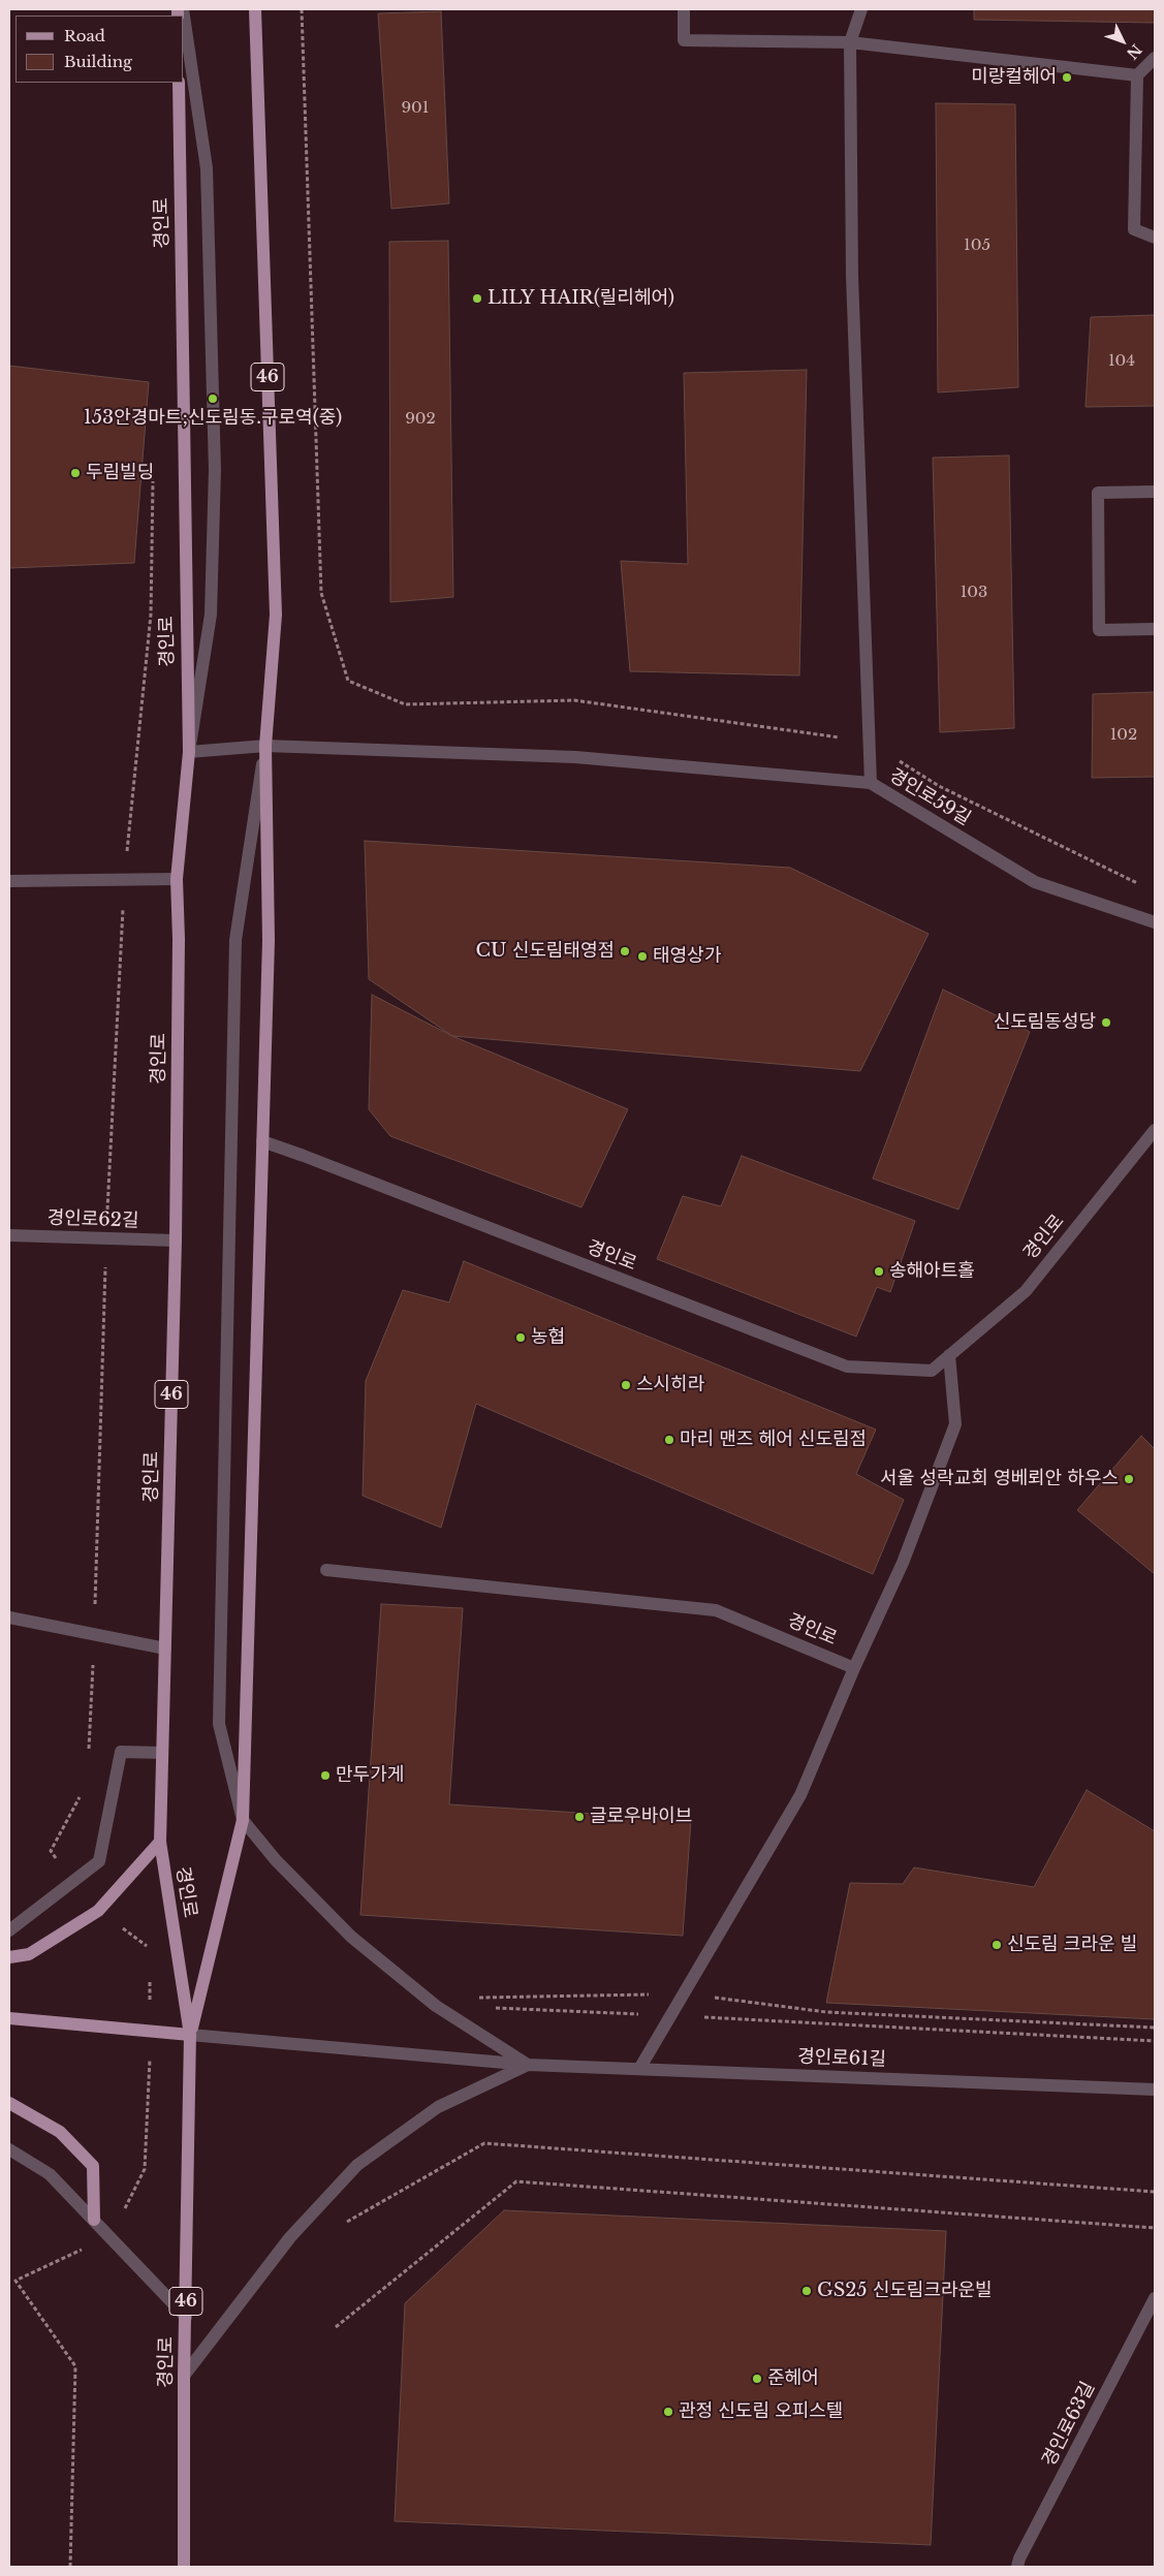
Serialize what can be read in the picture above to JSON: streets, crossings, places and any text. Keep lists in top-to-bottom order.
{
  "streets": {
    "main road": ["경인로", "46"],
    "street": [
      "경인로59길",
      "경인로62길",
      "경인로61길",
      "경인로63길"
    ]
  },
  "crossings": [
    ["경인로", "경인로59길"],
    ["경인로", "경인로62길"],
    ["경인로", "경인로61길"]
  ],
  "places": [
    "미랑컬헤어",
    "LILY HAIR(릴리헤어)",
    "153안경마트;신도림동.구로역(중)",
    "두림빌딩",
    "CU 신도림태영점",
    "태영상가",
    "신도림동성당",
    "송해아트홀",
    "농협",
    "스시히라",
    "마리 맨즈 헤어 신도림점",
    "서울 성락교회 영베뢰안 하우스",
    "만두가게",
    "글로우바이브",
    "신도림 크라운 빌",
    "GS25 신도림크라운빌",
    "준헤어",
    "관정 신도림 오피스텔"
  ],
  "house_numbers": [
    "901",
    "105",
    "104",
    "902",
    "103",
    "102"
  ],
  "legend": ["Road", "Building"],
  "north": "bottom right"
}
